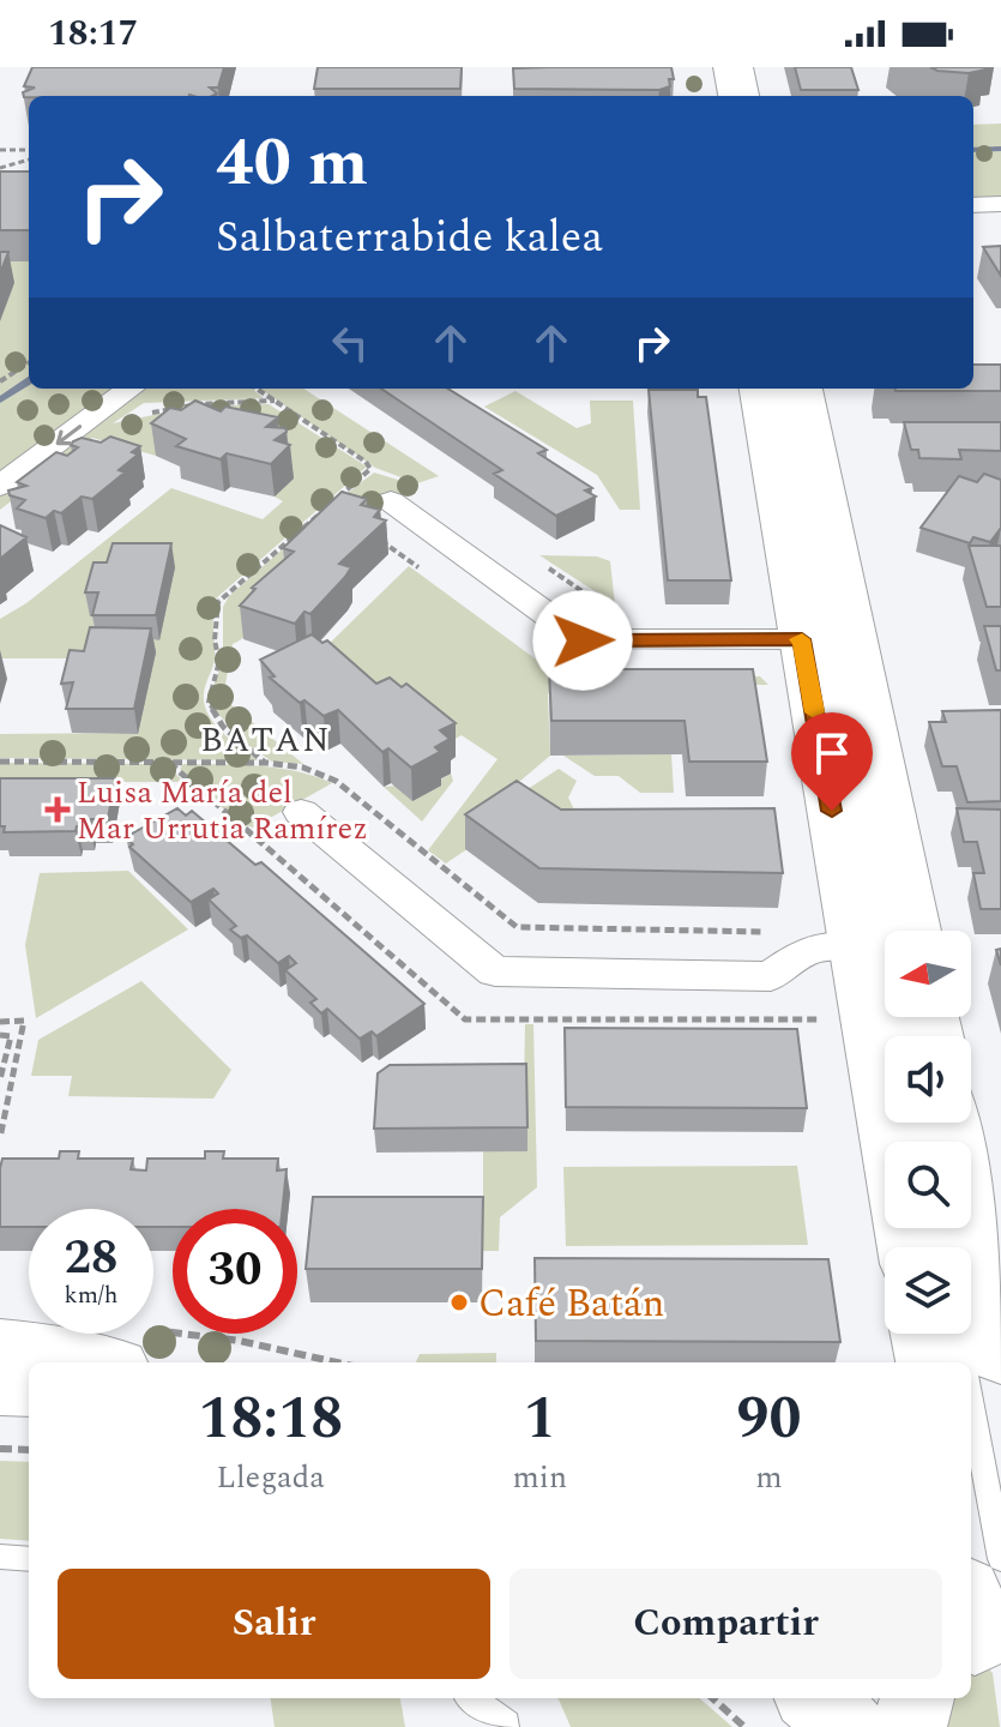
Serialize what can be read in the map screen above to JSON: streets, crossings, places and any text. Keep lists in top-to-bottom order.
{
  "districts": ["BATAN"],
  "places": {
    "health": ["Luisa María del Mar Urrutia Ramírez"],
    "other": ["Café Batán"]
  },
  "north": "left",
  "page": {
    "status": "18:17",
    "turn": ["40 m", "Salbaterrabide kalea"],
    "speed": "28 km/h",
    "limit": "30",
    "eta": [
      "18:18",
      "Llegada",
      "1",
      "min",
      "90",
      "m"
    ],
    "buttons": ["Salir", "Compartir"]
  }
}
